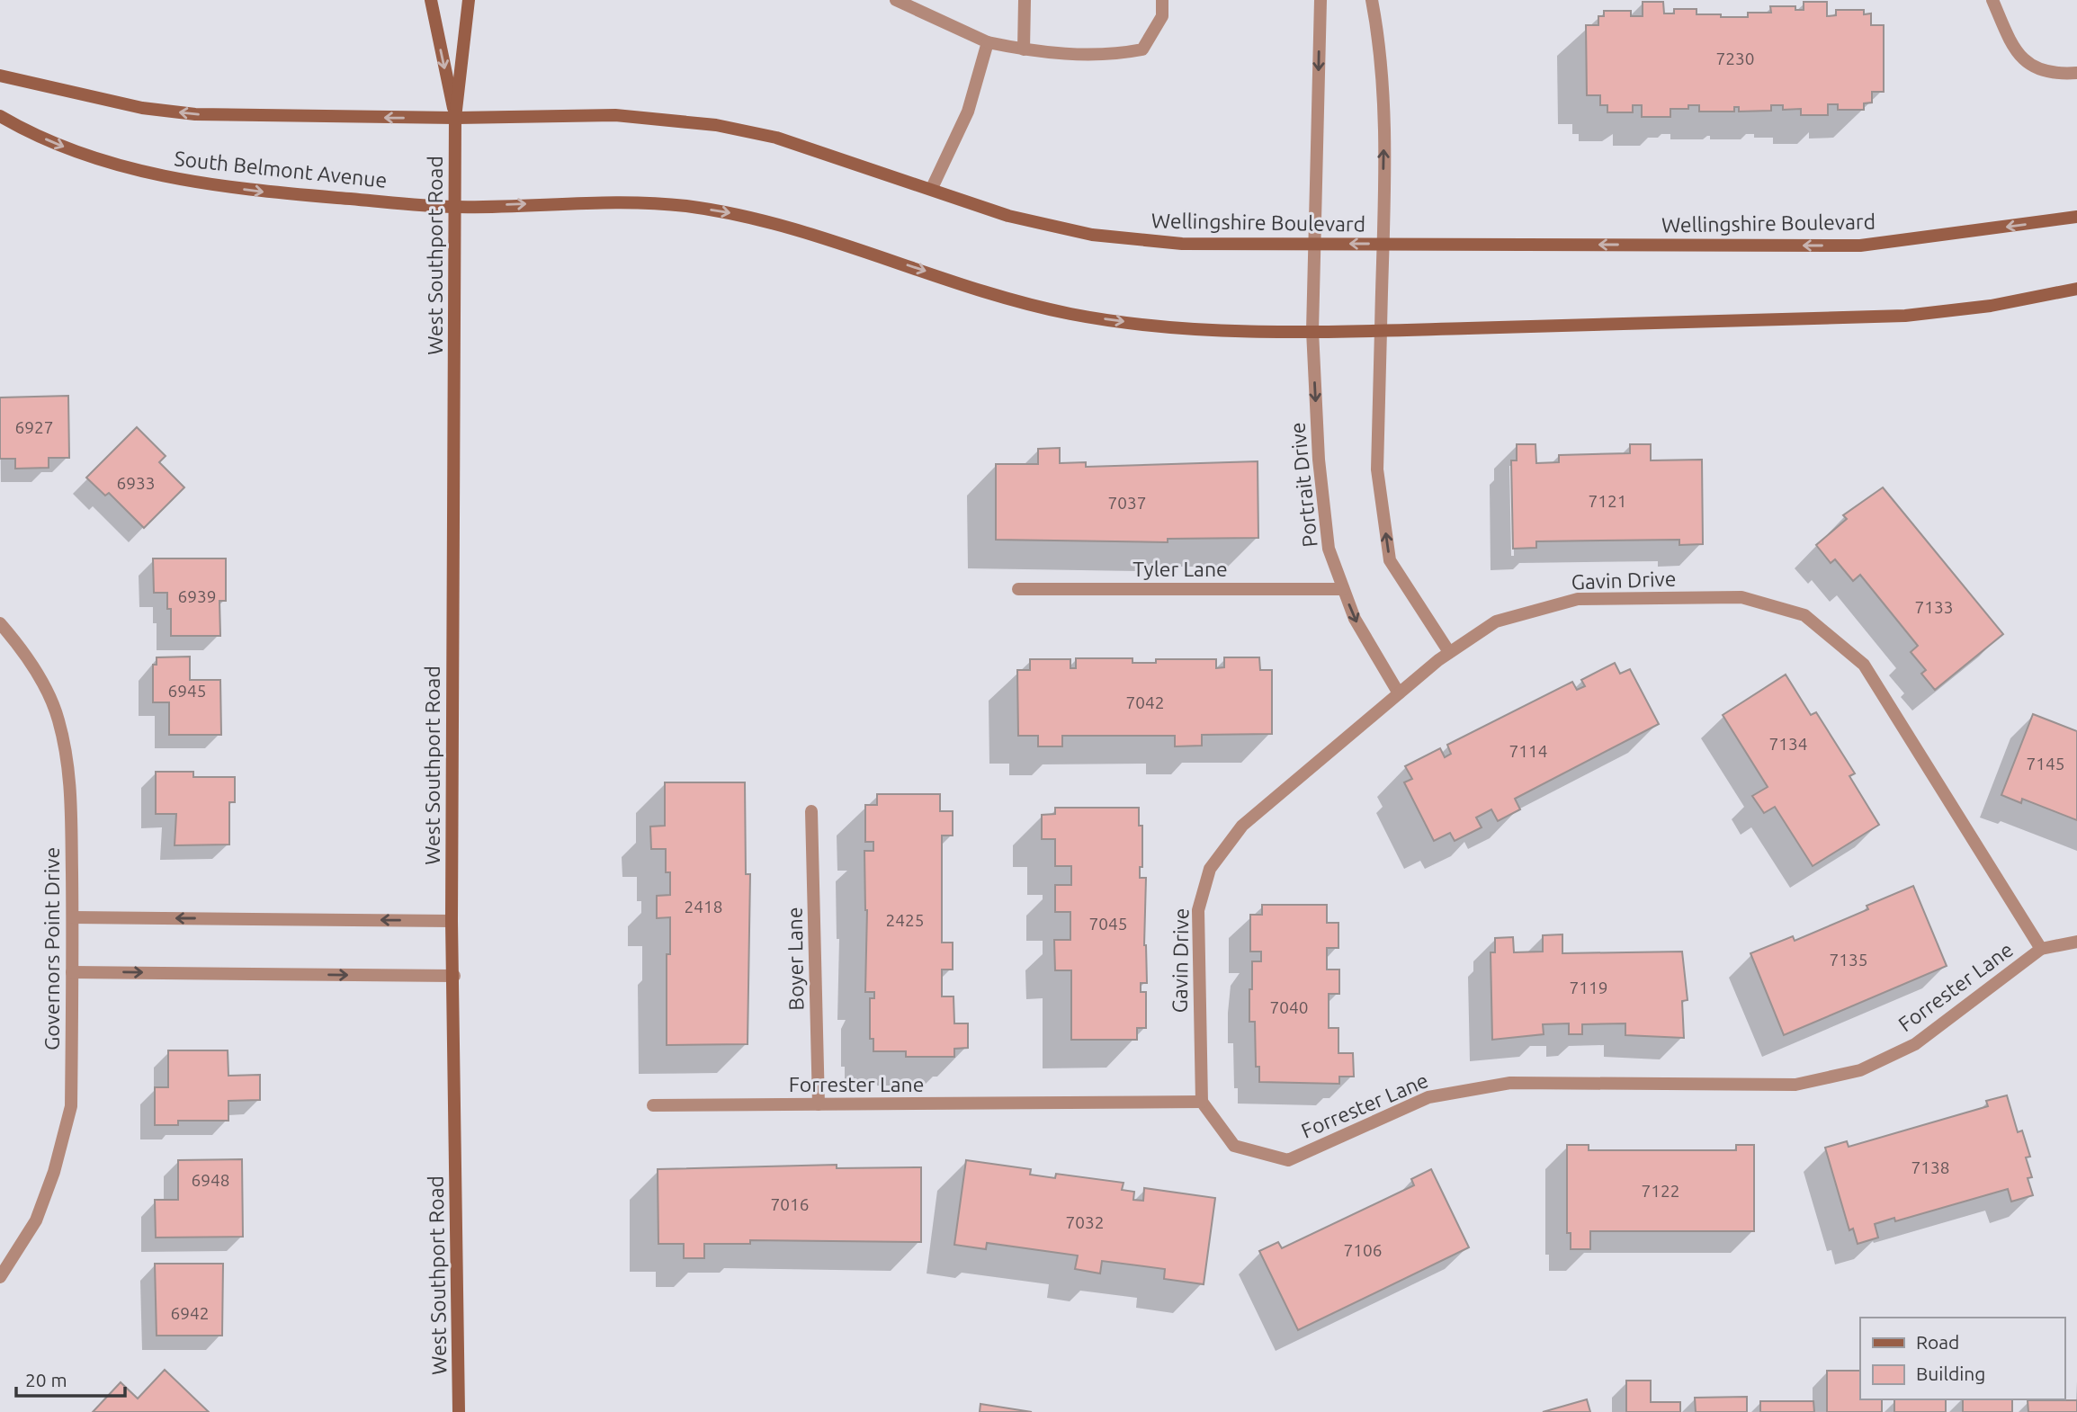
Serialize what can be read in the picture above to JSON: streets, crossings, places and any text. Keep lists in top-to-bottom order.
{
  "streets": {
    "street": [
      "South Belmont Avenue",
      "Wellingshire Boulevard",
      "West Southport Road",
      "Portrait Drive",
      "Tyler Lane",
      "Gavin Drive",
      "Governors Point Drive",
      "Boyer Lane",
      "Forrester Lane"
    ]
  },
  "crossings": [
    ["South Belmont Avenue", "West Southport Road"],
    ["Wellingshire Boulevard", "West Southport Road"],
    ["Wellingshire Boulevard", "Portrait Drive"],
    ["Portrait Drive", "Tyler Lane"],
    ["Portrait Drive", "Gavin Drive"],
    ["Gavin Drive", "Forrester Lane"],
    ["Boyer Lane", "Forrester Lane"]
  ],
  "house_numbers": [
    "7230",
    "6927",
    "6933",
    "7121",
    "7037",
    "6939",
    "7133",
    "6945",
    "7042",
    "7134",
    "7114",
    "7145",
    "2418",
    "2425",
    "7045",
    "7135",
    "7119",
    "7040",
    "7138",
    "6948",
    "7122",
    "7016",
    "7032",
    "7106",
    "6942"
  ],
  "legend": ["Road", "Building"],
  "scale_bar": "20 m"
}
